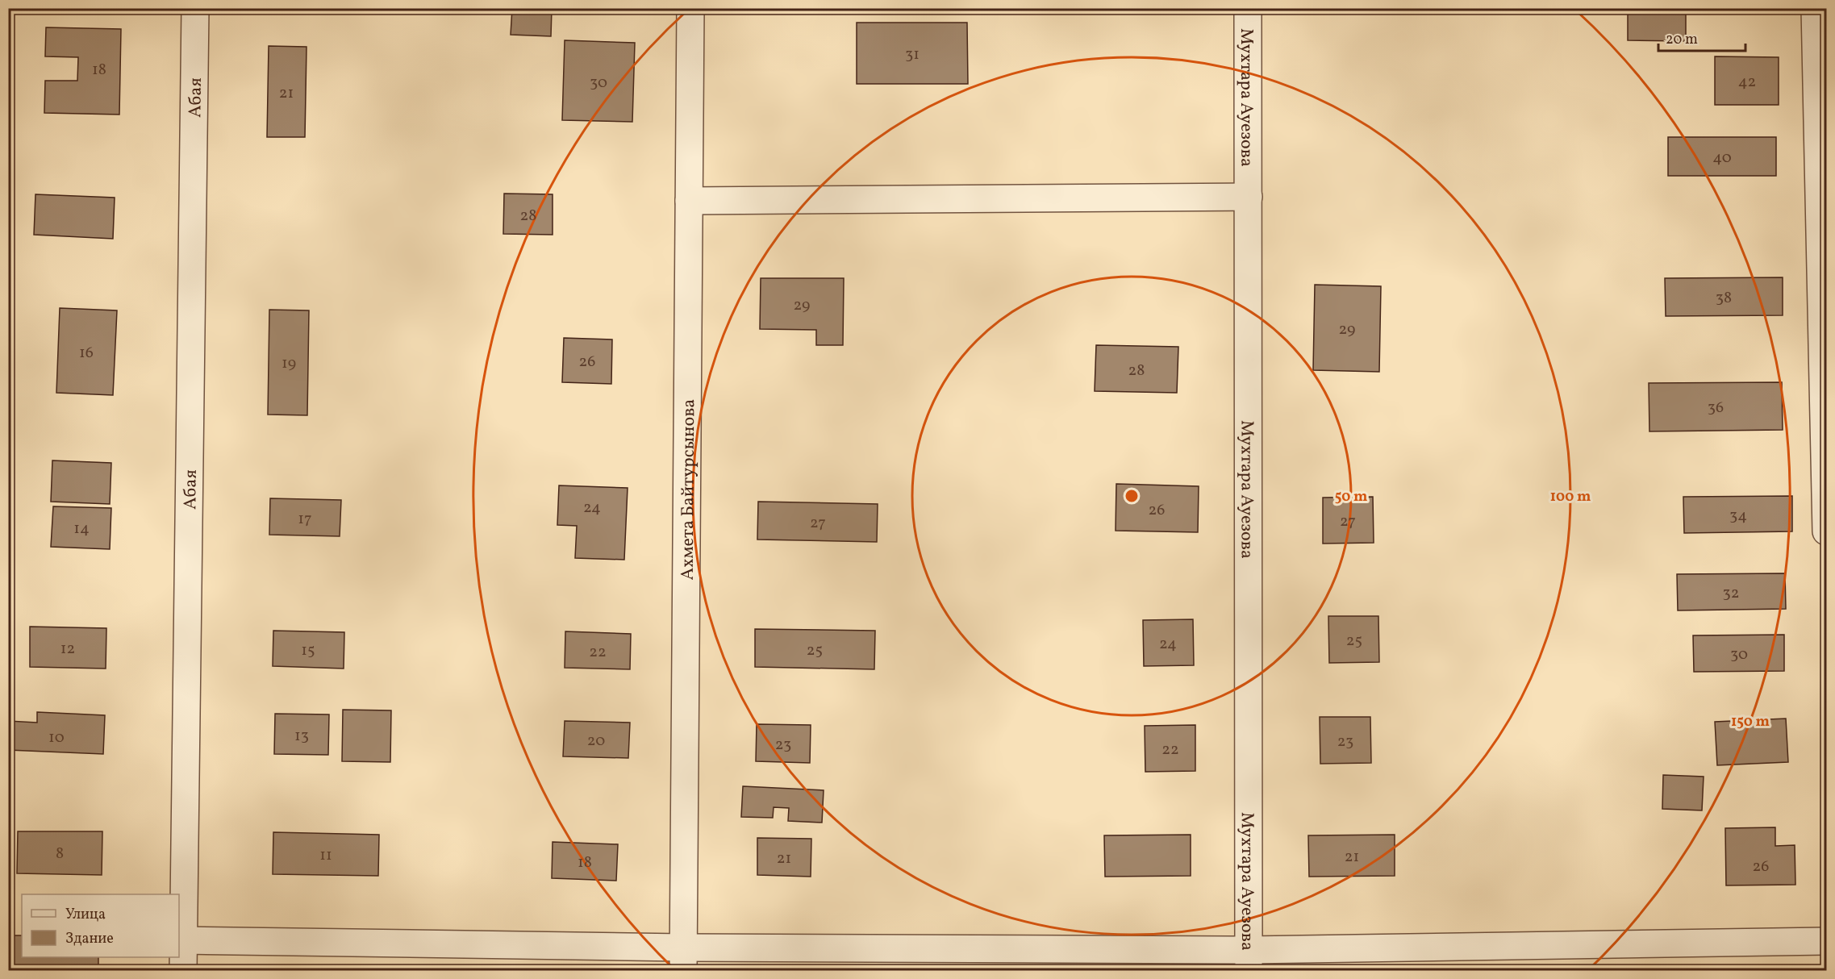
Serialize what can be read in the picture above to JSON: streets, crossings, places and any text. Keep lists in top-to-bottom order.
{
  "streets": {
    "street": ["Абая", "Мухтара Ауезова", "Ахмета Байтурсынова"]
  },
  "house_numbers": [
    "31",
    "18",
    "42",
    "30",
    "21",
    "40",
    "28",
    "38",
    "29",
    "29",
    "16",
    "26",
    "19",
    "28",
    "36",
    "24",
    "26",
    "34",
    "17",
    "27",
    "27",
    "14",
    "32",
    "25",
    "24",
    "12",
    "15",
    "25",
    "22",
    "30",
    "13",
    "10",
    "20",
    "23",
    "23",
    "22",
    "8",
    "11",
    "21",
    "21",
    "18",
    "26"
  ],
  "legend": ["Улица", "Здание"],
  "scale_bar": "20 m",
  "rings": ["50 m", "100 m", "150 m"]
}
